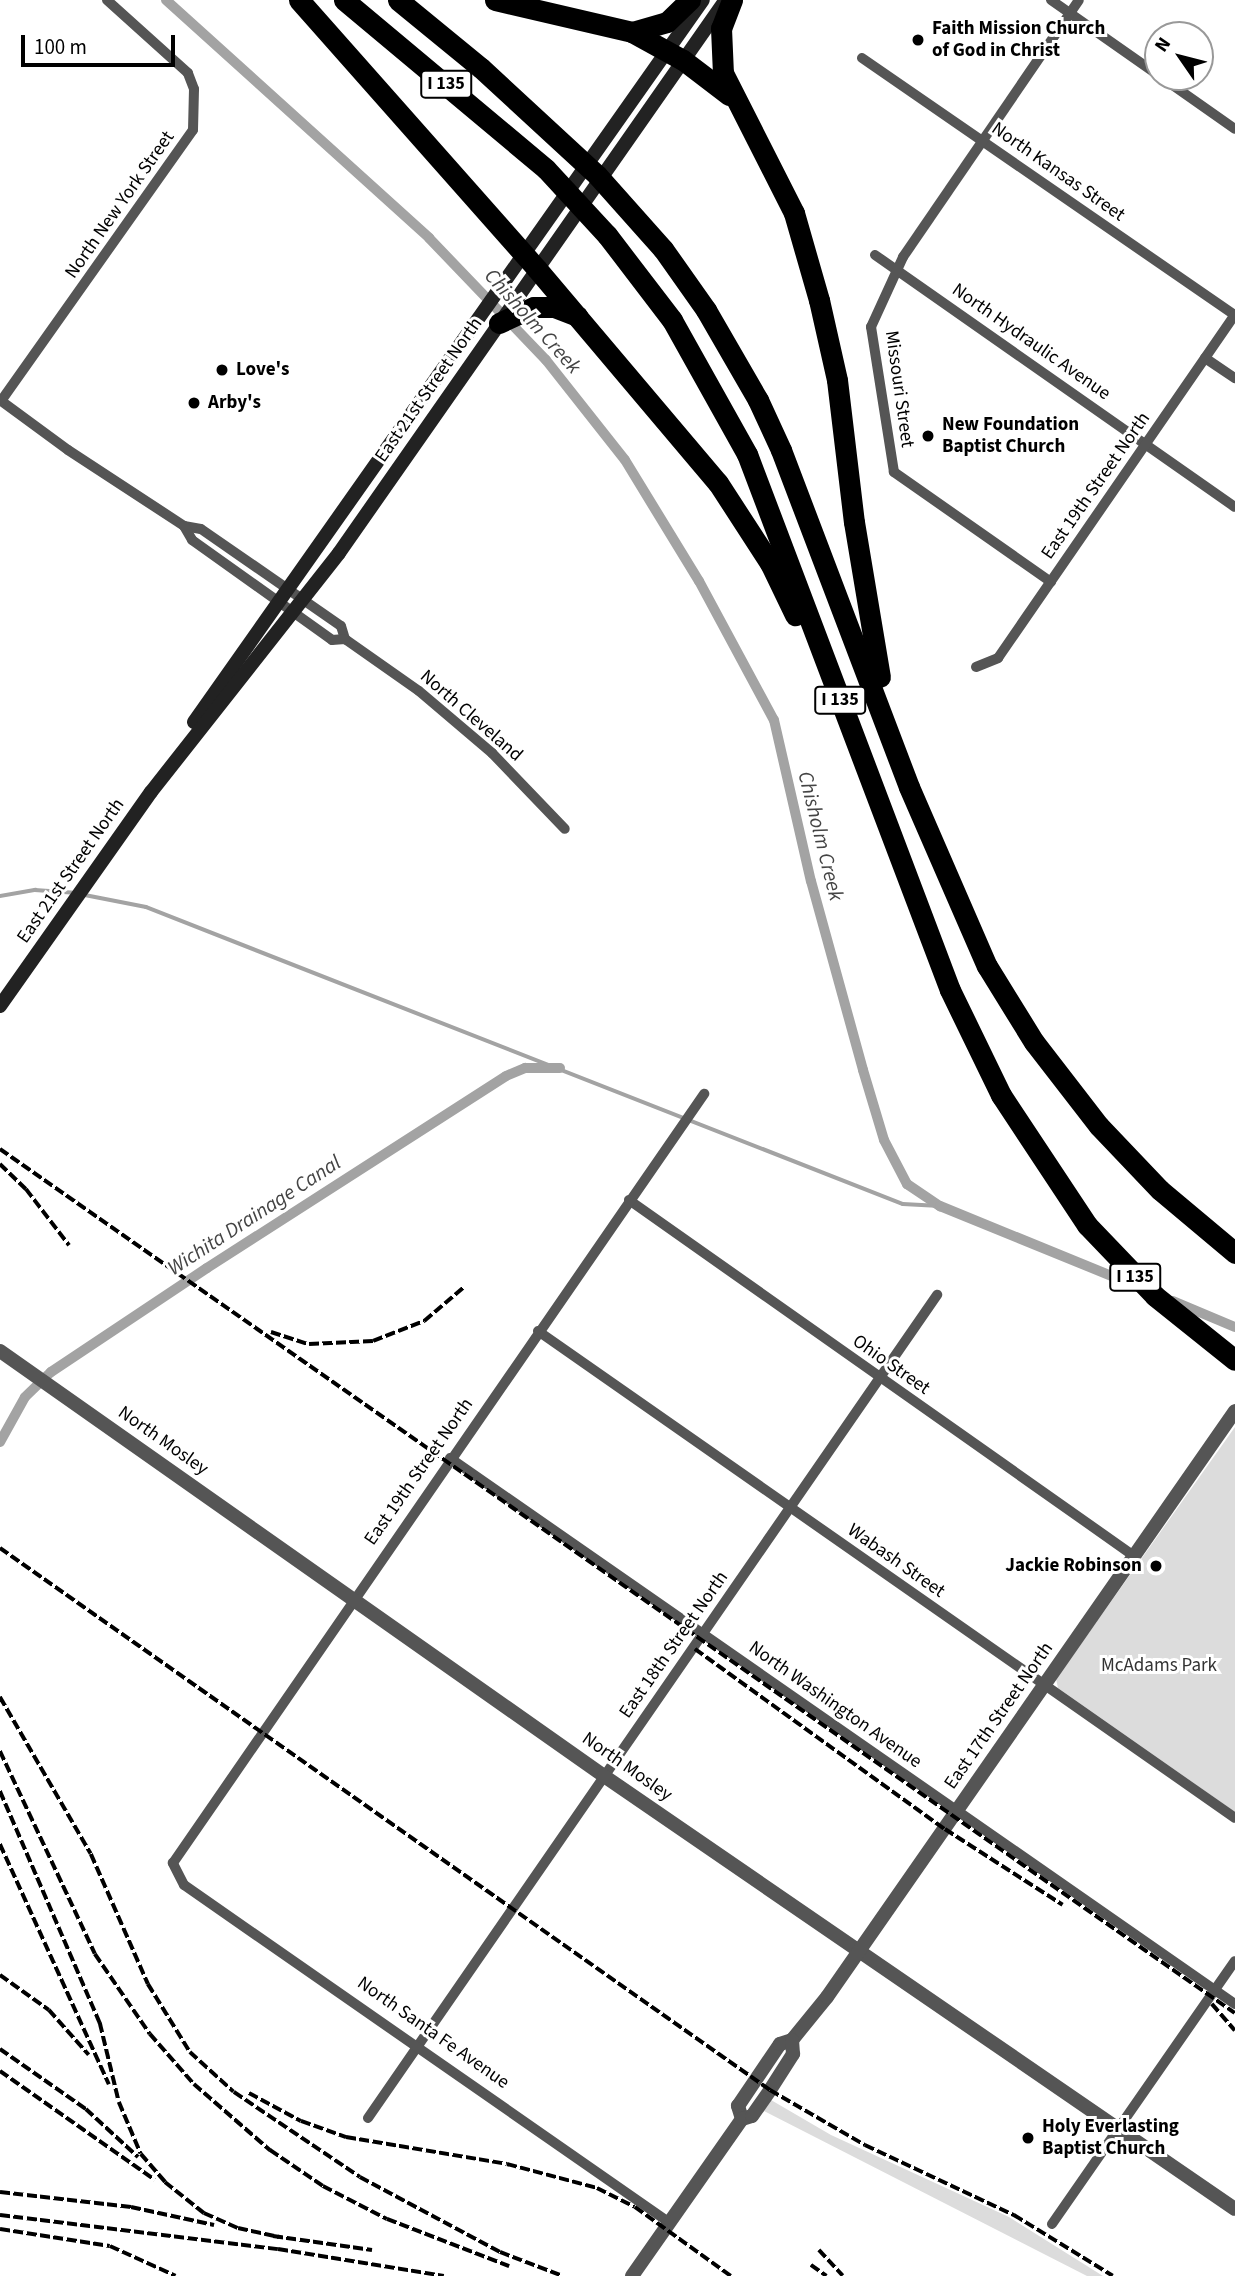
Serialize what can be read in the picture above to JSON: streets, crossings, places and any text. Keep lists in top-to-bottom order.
{
  "streets": {
    "highway": ["I 135"],
    "main road": ["East 21st Street North"],
    "street": [
      "North Kansas Street",
      "North New York Street",
      "North Hydraulic Avenue",
      "Missouri Street",
      "East 19th Street North",
      "North Cleveland",
      "Ohio Street",
      "North Mosley",
      "Wabash Street",
      "East 18th Street North",
      "North Washington Avenue",
      "East 17th Street North",
      "North Santa Fe Avenue"
    ]
  },
  "crossings": [
    ["North Kansas Street", "East 19th Street North"],
    ["North New York Street", "North Cleveland"],
    ["North Hydraulic Avenue", "Missouri Street"],
    ["North Hydraulic Avenue", "East 19th Street North"],
    ["Missouri Street", "East 19th Street North"],
    ["East 21st Street North", "North Cleveland"],
    ["East 19th Street North", "Ohio Street"],
    ["East 19th Street North", "North Mosley"],
    ["East 19th Street North", "Wabash Street"],
    ["East 19th Street North", "North Washington Avenue"],
    ["East 19th Street North", "North Santa Fe Avenue"],
    ["Ohio Street", "East 18th Street North"],
    ["Ohio Street", "East 17th Street North"],
    ["North Mosley", "East 18th Street North"],
    ["North Mosley", "East 17th Street North"],
    ["Wabash Street", "East 18th Street North"],
    ["Wabash Street", "East 17th Street North"],
    ["East 18th Street North", "North Washington Avenue"],
    ["East 18th Street North", "North Santa Fe Avenue"],
    ["North Washington Avenue", "East 17th Street North"],
    ["East 17th Street North", "North Santa Fe Avenue"]
  ],
  "water": ["Chisholm Creek", "Wichita Drainage Canal"],
  "parks": ["McAdams Park"],
  "places": [
    "Faith Mission Church of God in Christ",
    "Love's",
    "Arby's",
    "New Foundation Baptist Church",
    "Jackie Robinson",
    "Holy Everlasting Baptist Church"
  ],
  "scale_bar": "100 m",
  "north": "top left"
}
